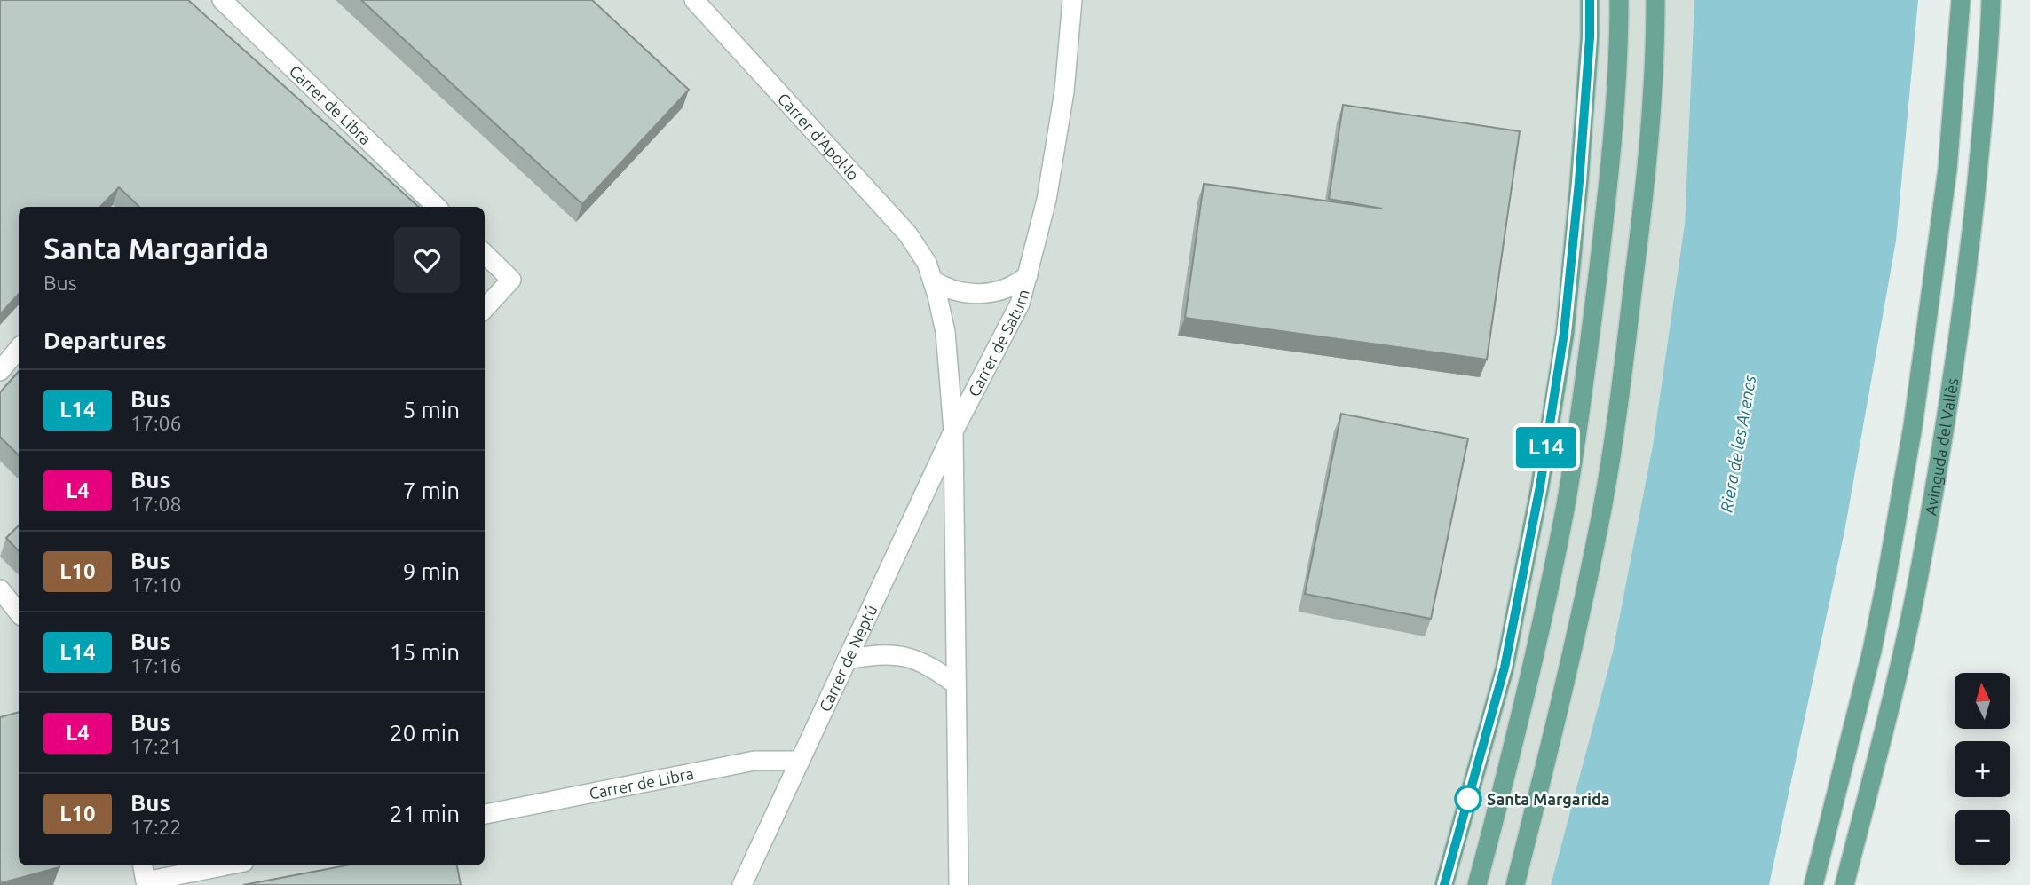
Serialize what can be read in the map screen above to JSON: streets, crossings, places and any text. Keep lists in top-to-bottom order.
{
  "streets": {
    "main road": ["Avinguda del Vallès"],
    "street": [
      "Carrer de Libra",
      "Carrer d'Apol·lo",
      "Carrer de Saturn",
      "Carrer de Neptú"
    ]
  },
  "crossings": [
    ["Carrer de Libra", "Carrer de Neptú"],
    ["Carrer d'Apol·lo", "Carrer de Saturn"],
    ["Carrer d'Apol·lo", "Carrer de Neptú"],
    ["Carrer de Saturn", "Carrer de Neptú"]
  ],
  "water": ["Riera de les Arenes"],
  "places": ["Santa Margarida"],
  "lines": ["bus line L14"],
  "north": "top",
  "page": {
    "on_map": "L14",
    "heading": [
      ["Santa Margarida", "Bus"],
      "Departures"
    ],
    "list": [
      {
        "mark": "L14",
        "name": "Bus",
        "note": "17:06",
        "value": "5 min"
      },
      {
        "mark": "L4",
        "name": "Bus",
        "note": "17:08",
        "value": "7 min"
      },
      {
        "mark": "L10",
        "name": "Bus",
        "note": "17:10",
        "value": "9 min"
      },
      {
        "mark": "L14",
        "name": "Bus",
        "note": "17:16",
        "value": "15 min"
      },
      {
        "mark": "L4",
        "name": "Bus",
        "note": "17:21",
        "value": "20 min"
      },
      {
        "mark": "L10",
        "name": "Bus",
        "note": "17:22",
        "value": "21 min"
      }
    ],
    "map_buttons": ["+", "−"]
  }
}
